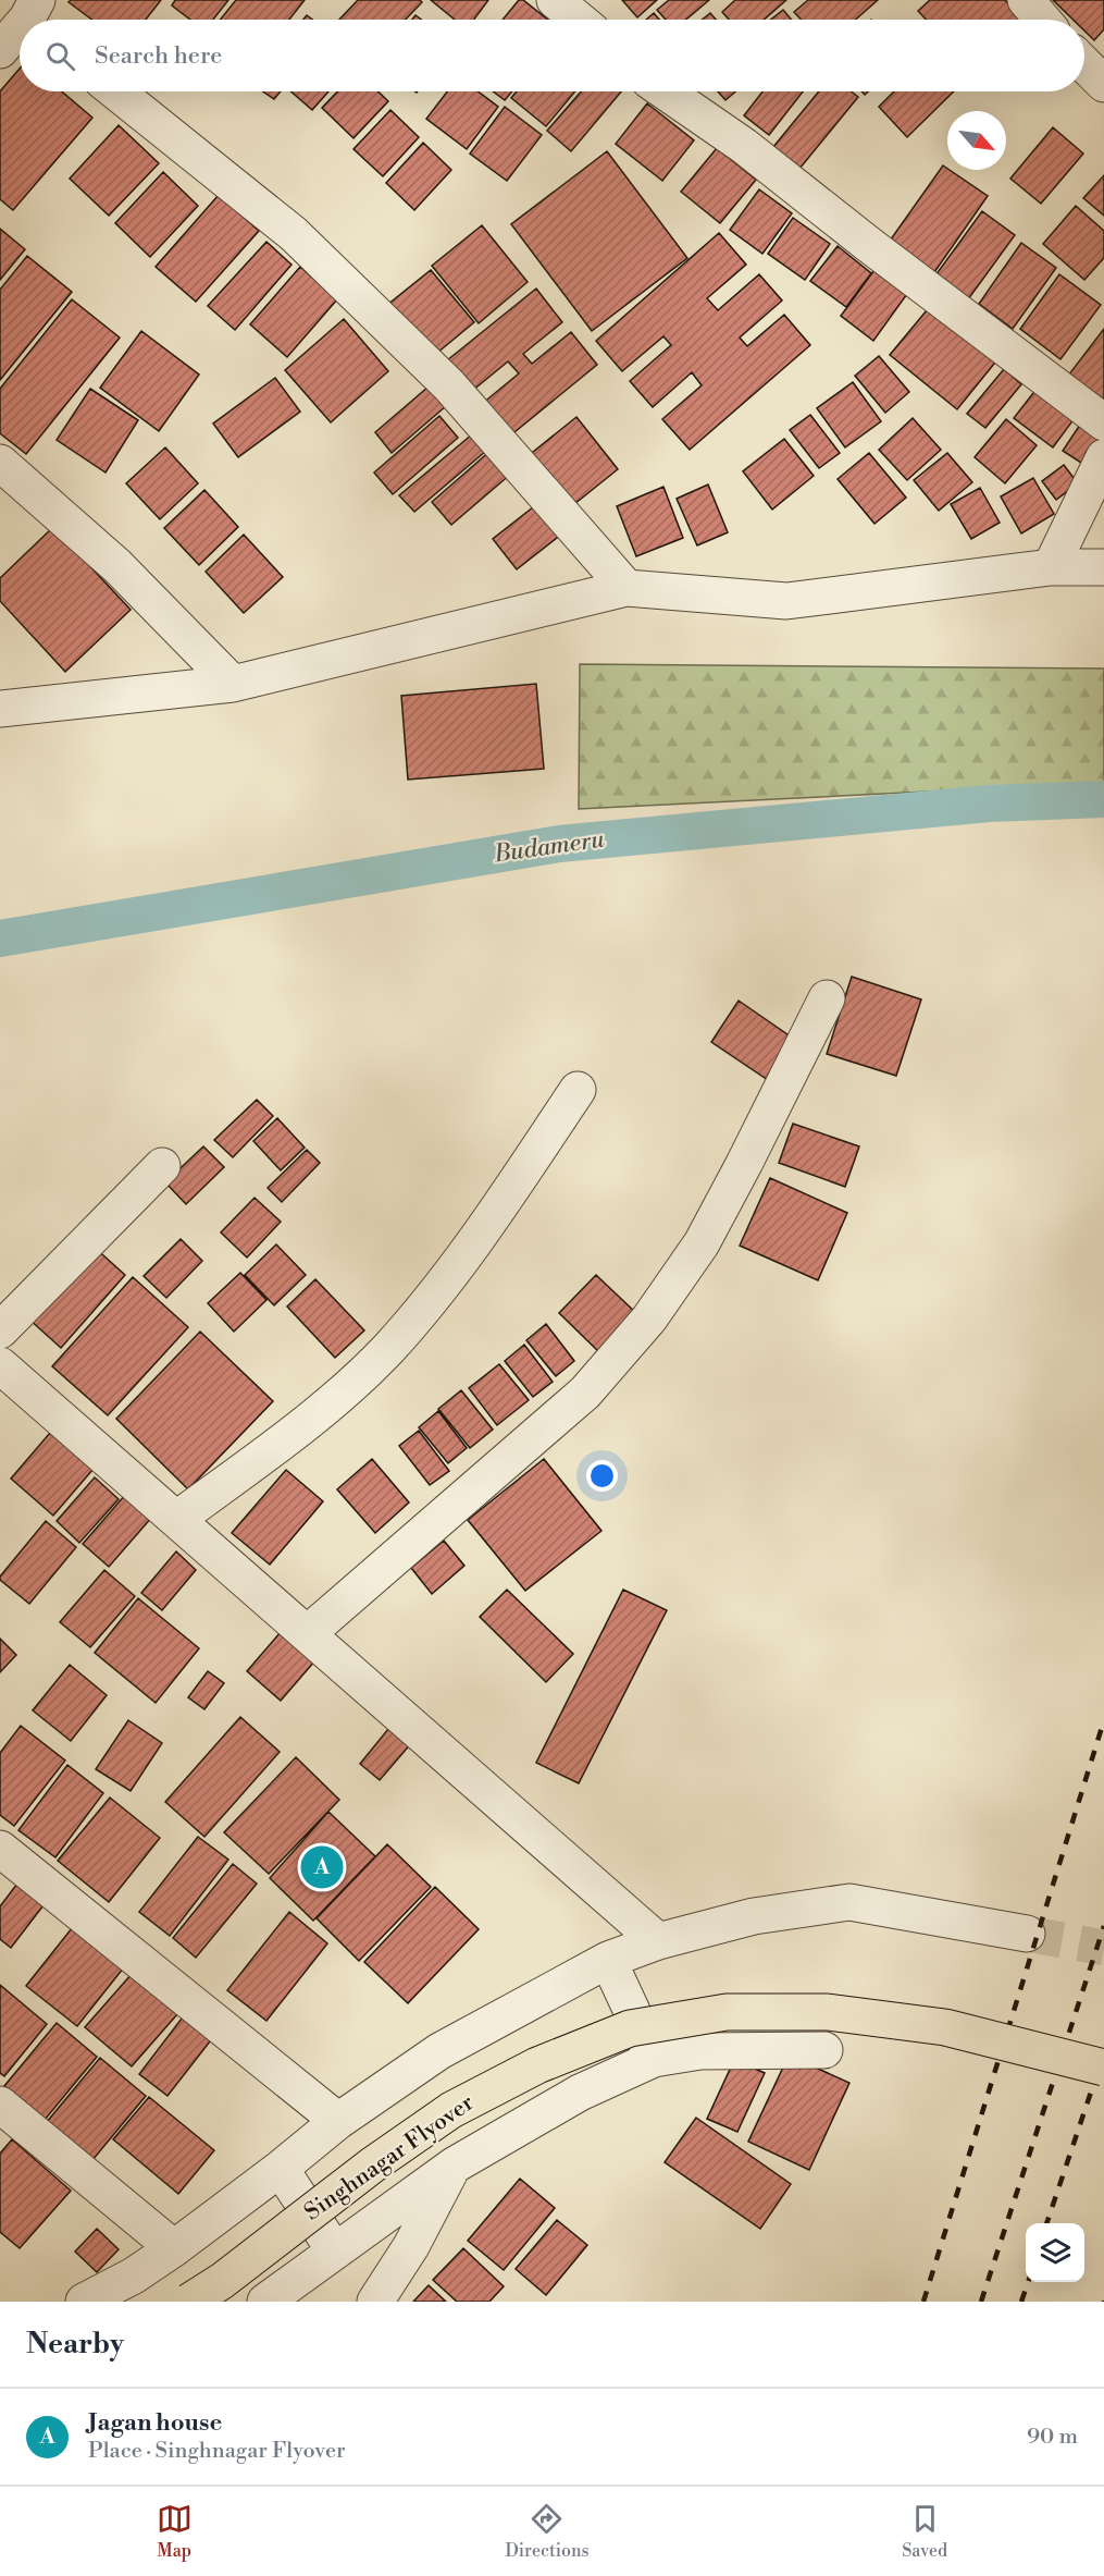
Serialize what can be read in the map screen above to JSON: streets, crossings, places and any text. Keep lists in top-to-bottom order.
{
  "streets": {
    "main road": ["Singhnagar Flyover"]
  },
  "water": ["Budameru"],
  "north": "bottom right",
  "page": {
    "search": "Search here",
    "pins": "A",
    "heading": "Nearby",
    "list": [
      {
        "mark": "A",
        "name": "Jagan house",
        "note": "Place · Singhnagar Flyover",
        "value": "90 m"
      }
    ],
    "nav": ["Map", "Directions", "Saved"]
  }
}
